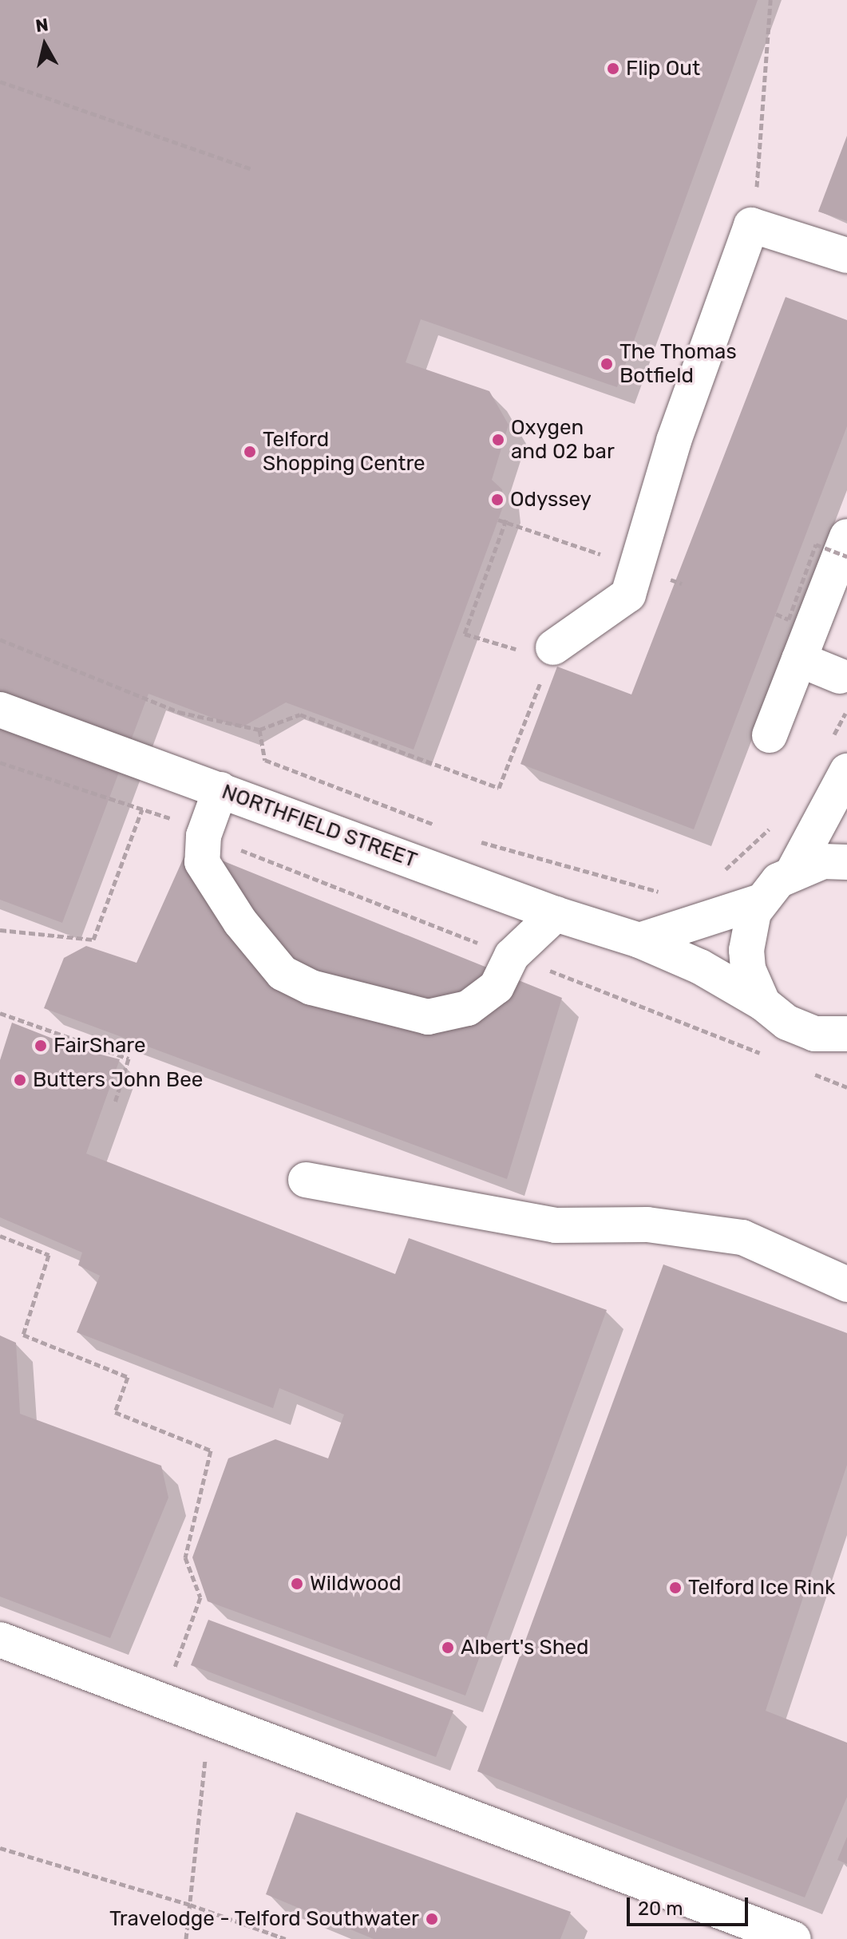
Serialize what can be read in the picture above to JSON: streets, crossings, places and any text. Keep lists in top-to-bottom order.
{
  "streets": {
    "street": ["NORTHFIELD STREET"]
  },
  "places": [
    "Flip Out",
    "The Thomas Botfield",
    "Oxygen and 02 bar",
    "Telford Shopping Centre",
    "Odyssey",
    "FairShare",
    "Butters John Bee",
    "Wildwood",
    "Telford Ice Rink",
    "Albert's Shed",
    "Travelodge - Telford Southwater"
  ],
  "scale_bar": "20 m",
  "north": "top"
}
